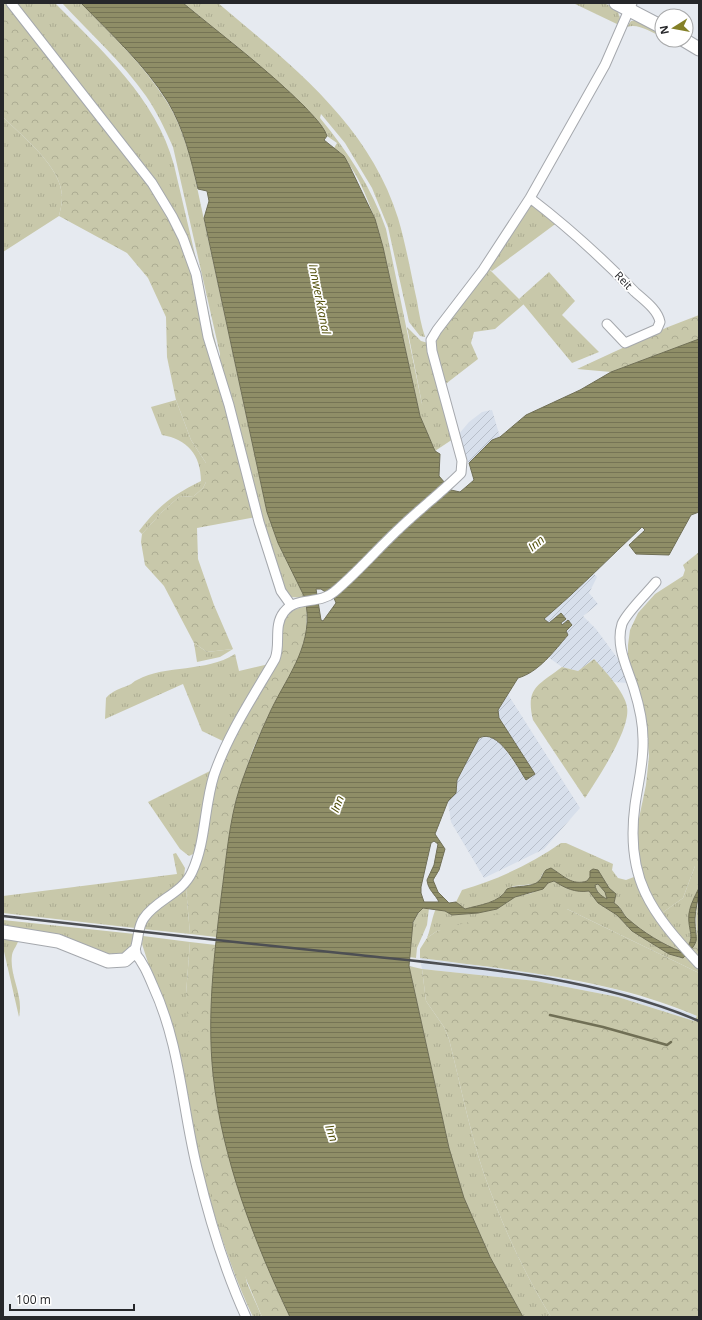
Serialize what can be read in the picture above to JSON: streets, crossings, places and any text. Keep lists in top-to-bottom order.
{
  "streets": {
    "street": ["Reit"]
  },
  "water": ["Innwerkkanal", "Inn"],
  "scale_bar": "100 m",
  "north": "left"
}
